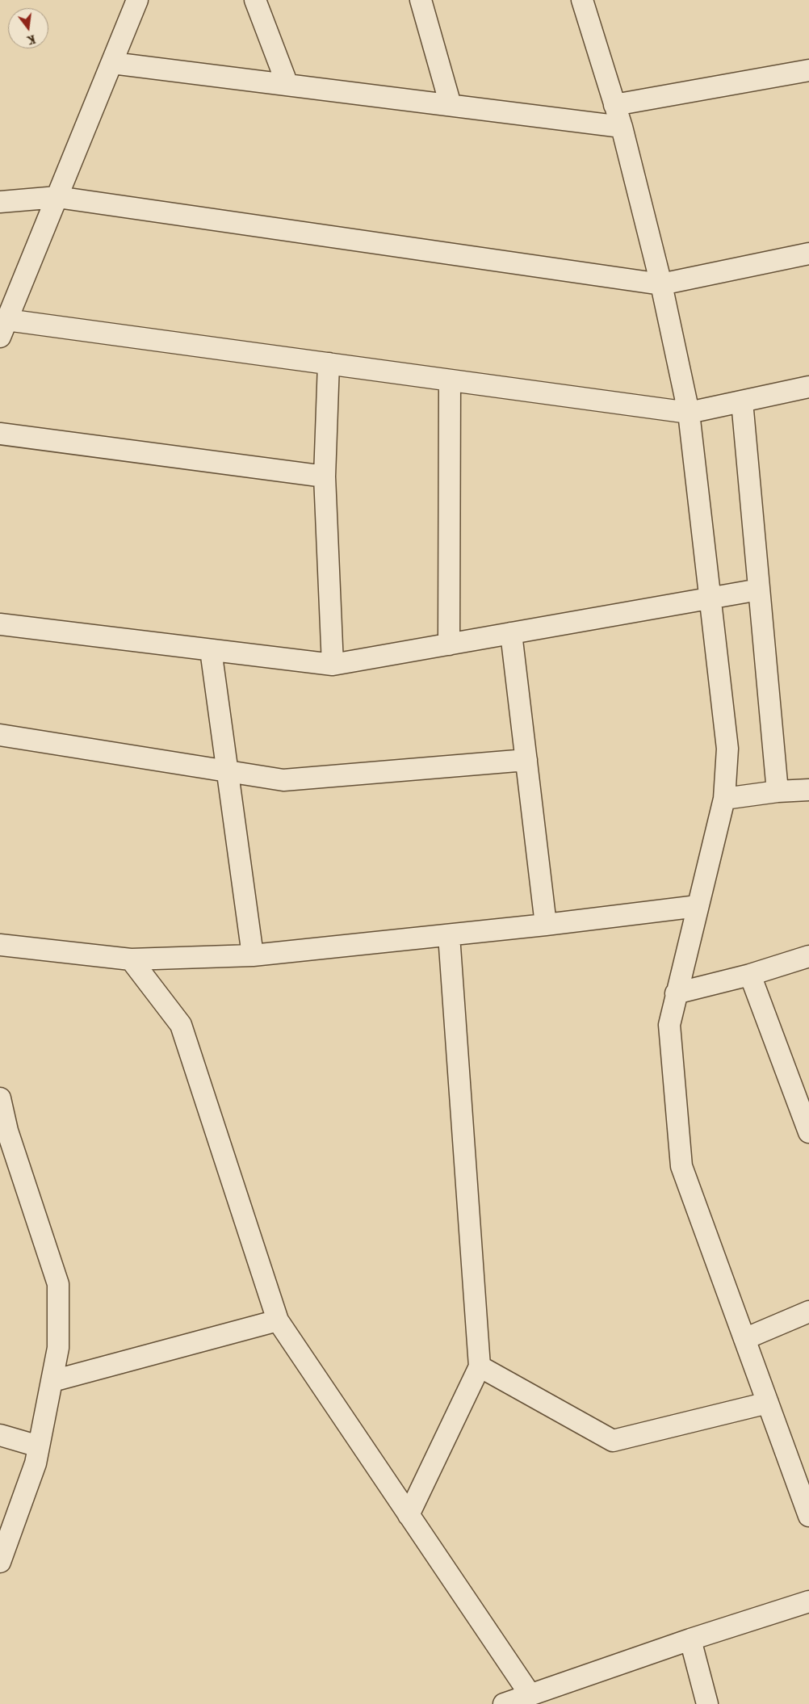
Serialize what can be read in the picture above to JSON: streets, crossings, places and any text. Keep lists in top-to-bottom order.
{
  "north": "bottom"
}
